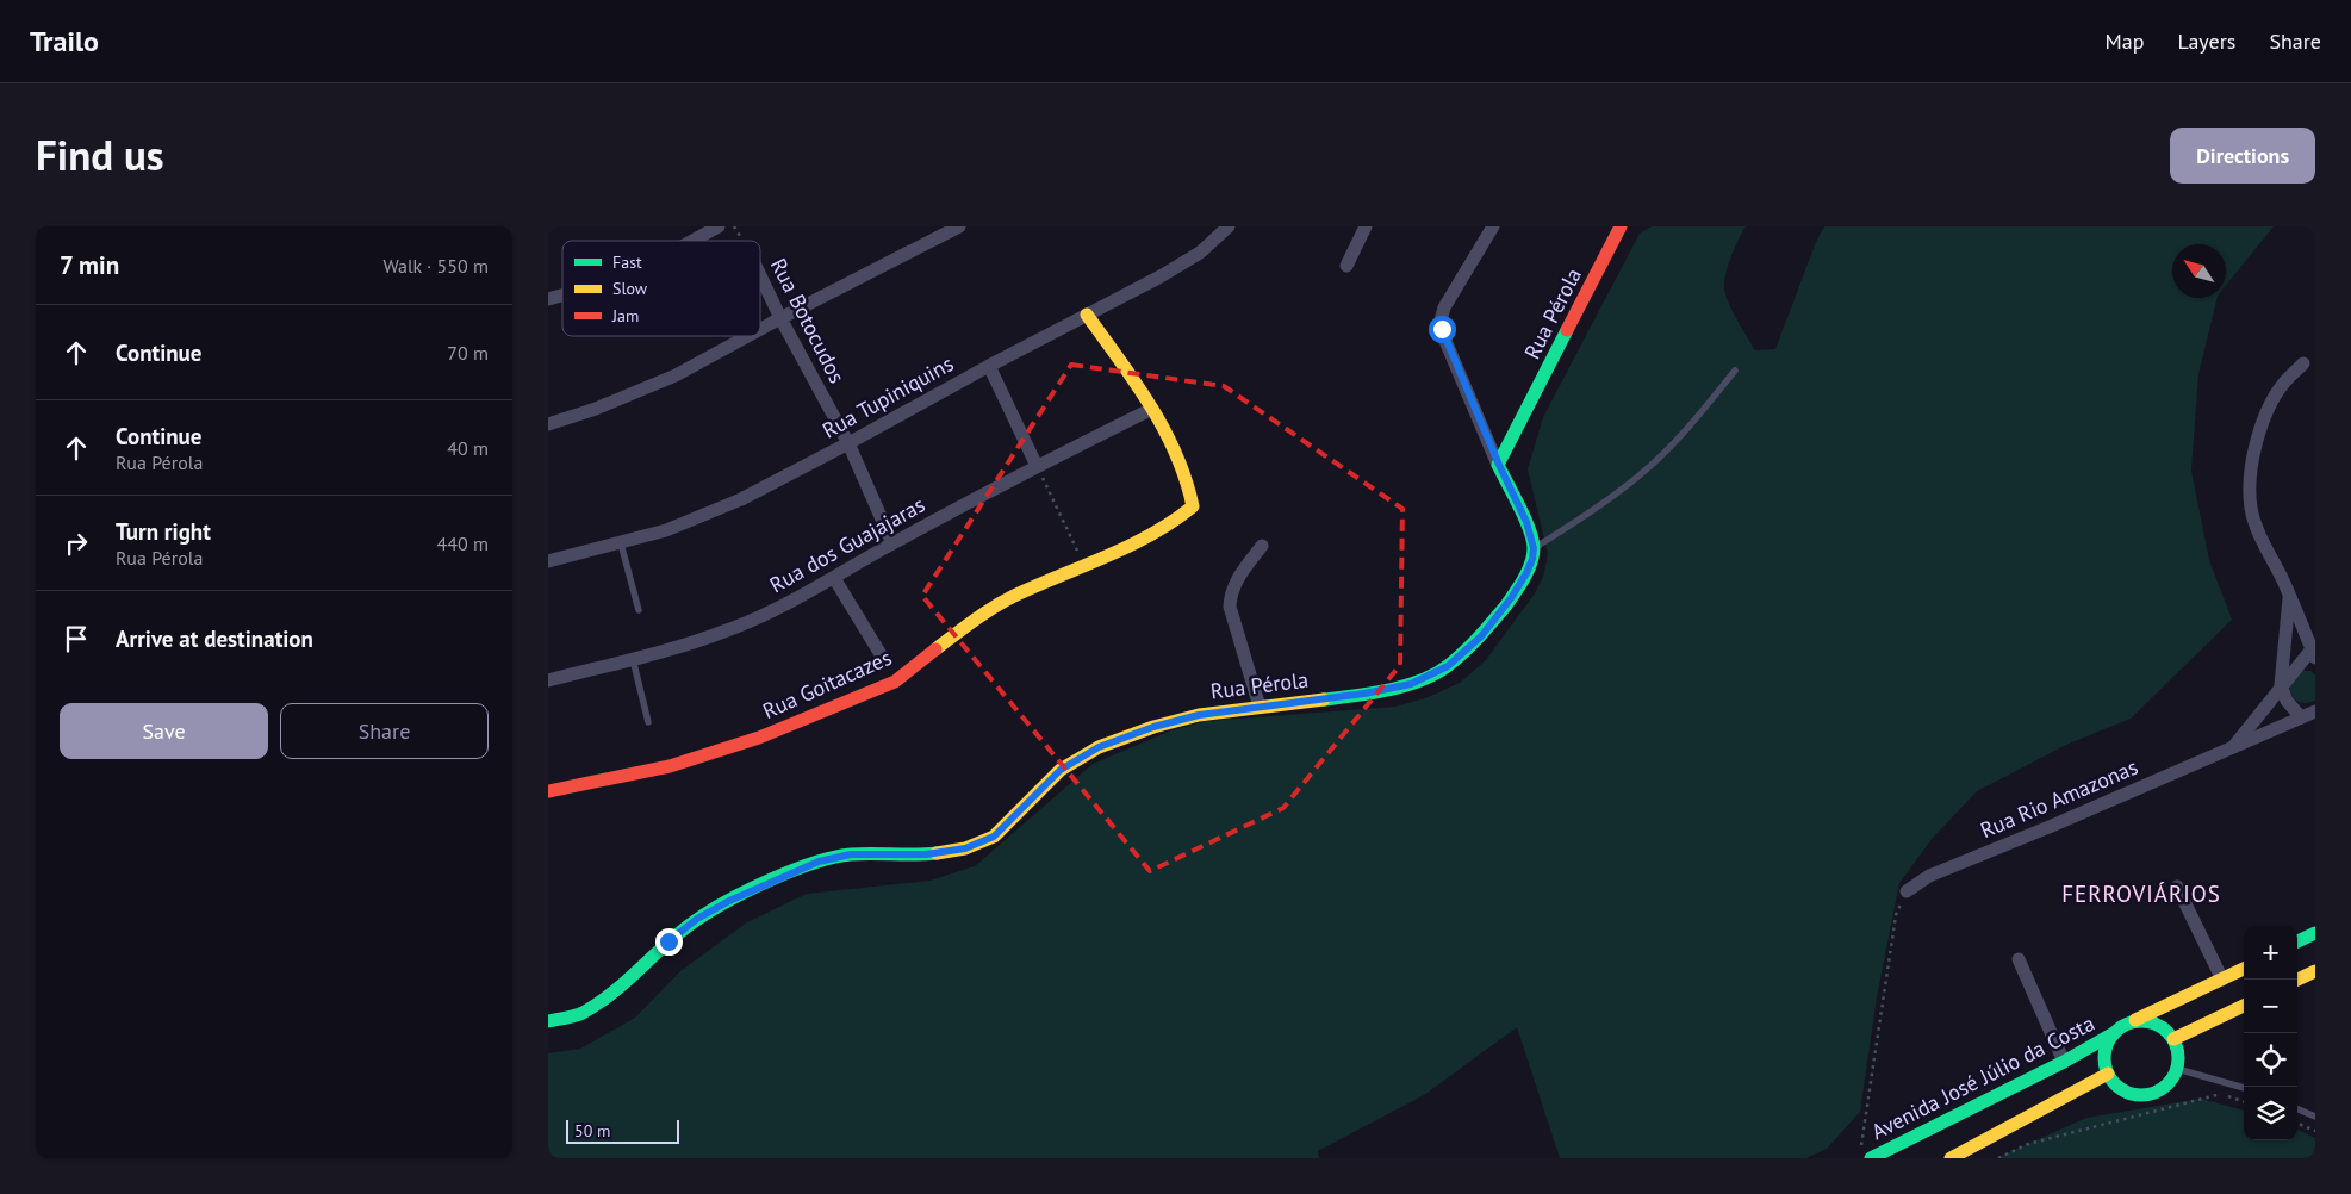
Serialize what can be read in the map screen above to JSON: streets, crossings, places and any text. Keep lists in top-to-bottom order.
{
  "streets": {
    "street": [
      "Rua Pérola",
      "Rua Botocudos",
      "Rua Tupiniquins",
      "Rua dos Guajajaras",
      "Rua Goitacazes",
      "Rua Rio Amazonas",
      "Avenida José Júlio da Costa"
    ]
  },
  "crossings": [
    ["Rua Botocudos", "Rua Tupiniquins"],
    ["Rua Botocudos", "Rua dos Guajajaras"],
    ["Rua dos Guajajaras", "Rua Goitacazes"]
  ],
  "districts": ["FERROVIÁRIOS"],
  "legend": ["Fast", "Slow", "Jam"],
  "scale_bar": "50 m",
  "north": "top left",
  "page": {
    "header": "Trailo",
    "nav": ["Map", "Layers", "Share"],
    "title": "Find us",
    "buttons": [
      "Directions",
      ["Save", "Share"]
    ],
    "heading": ["7 min", "Walk · 550 m"],
    "list": [
      ["Continue", "70 m"],
      ["Continue", "Rua Pérola", "40 m"],
      ["Turn right", "Rua Pérola", "440 m"],
      "Arrive at destination"
    ],
    "map_buttons": ["+", "−"],
    "scale": "50 m"
  }
}
